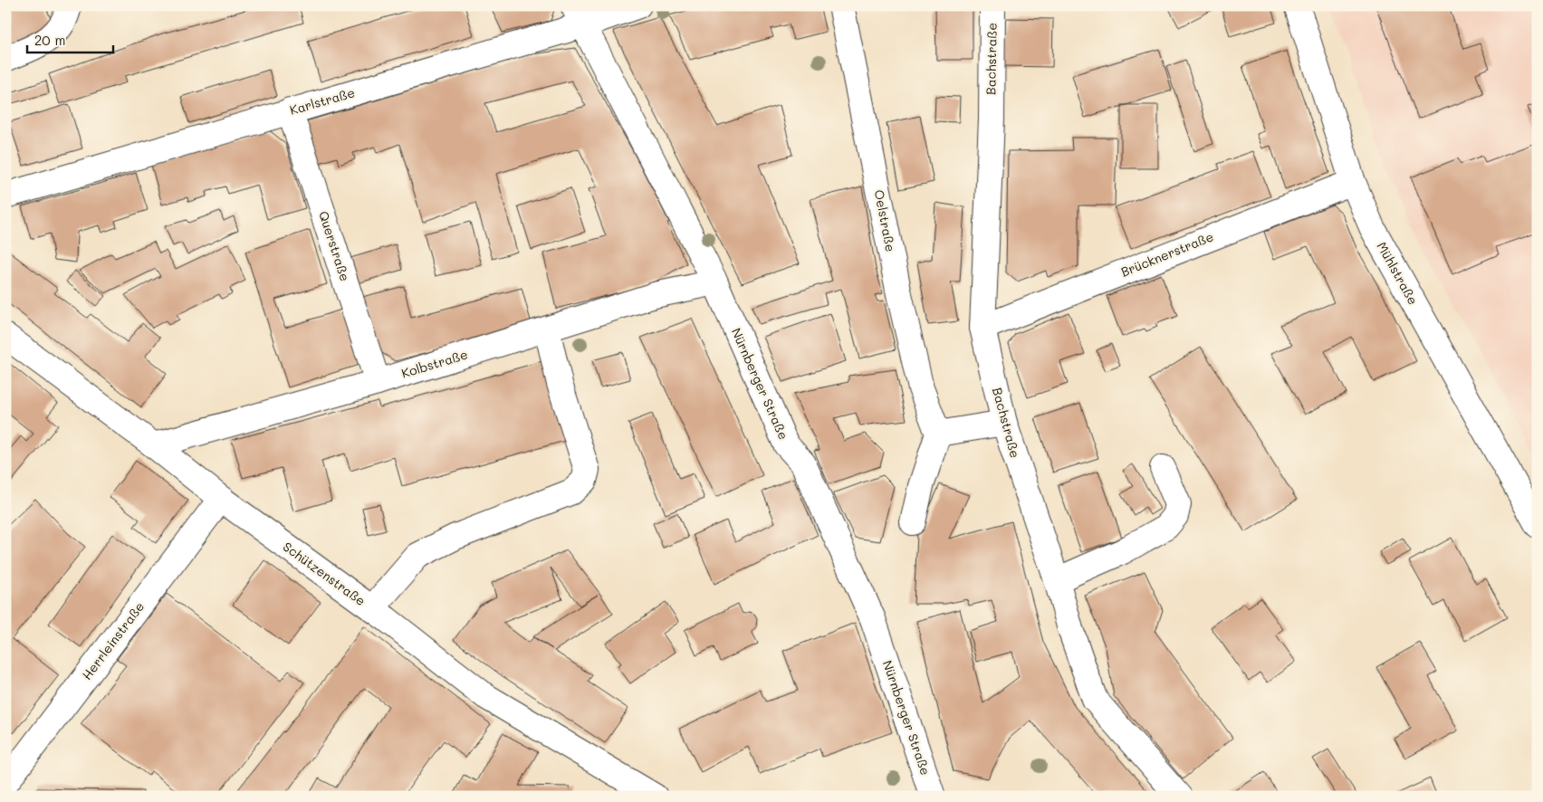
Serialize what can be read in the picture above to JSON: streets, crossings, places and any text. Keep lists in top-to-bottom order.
{
  "streets": {
    "street": [
      "Bachstraße",
      "Karlstraße",
      "Oelstraße",
      "Querstraße",
      "Brücknerstraße",
      "Mühlstraße",
      "Kolbstraße",
      "Nürnberger Straße",
      "Schützenstraße",
      "Herrleinstraße"
    ]
  },
  "crossings": [
    ["Bachstraße", "Brücknerstraße"],
    ["Karlstraße", "Querstraße"],
    ["Karlstraße", "Nürnberger Straße"],
    ["Querstraße", "Kolbstraße"],
    ["Brücknerstraße", "Mühlstraße"],
    ["Kolbstraße", "Nürnberger Straße"],
    ["Kolbstraße", "Schützenstraße"],
    ["Schützenstraße", "Herrleinstraße"]
  ],
  "scale_bar": "20 m"
}
